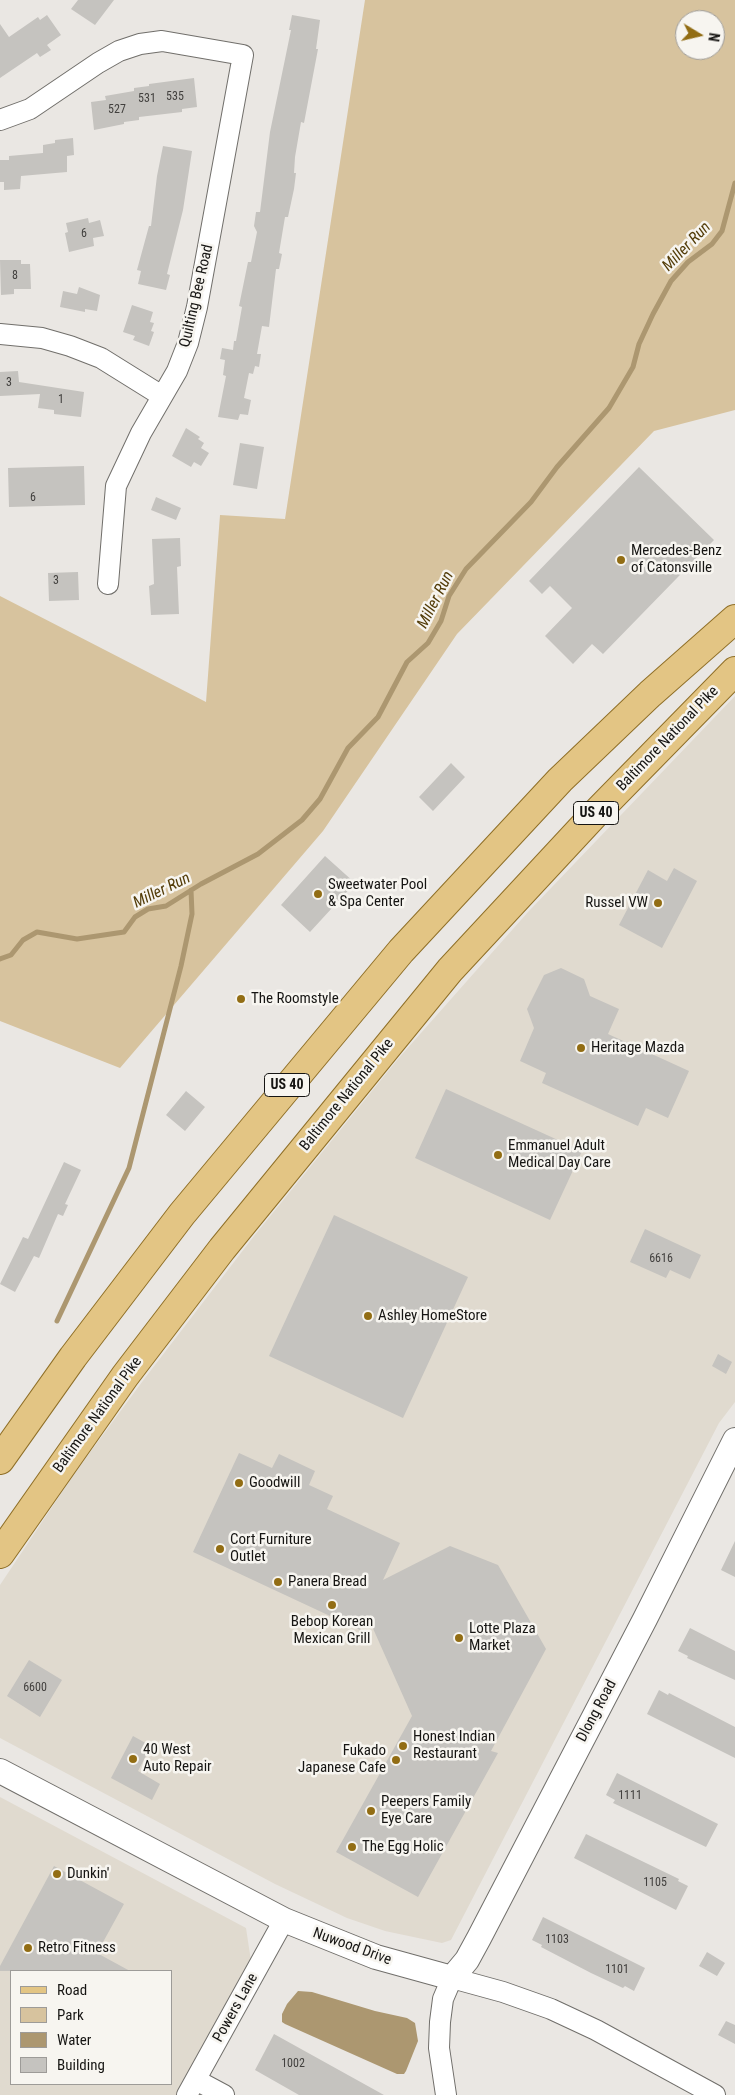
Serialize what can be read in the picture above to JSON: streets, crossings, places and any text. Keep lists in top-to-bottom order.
{
  "streets": {
    "main road": ["Baltimore National Pike", "US 40"],
    "street": [
      "Quilting Bee Road",
      "Dlong Road",
      "Nuwood Drive",
      "Powers Lane"
    ]
  },
  "crossings": [
    ["Dlong Road", "Nuwood Drive"],
    ["Nuwood Drive", "Powers Lane"]
  ],
  "water": ["Miller Run"],
  "places": [
    "Mercedes-Benz of Catonsville",
    "Sweetwater Pool & Spa Center",
    "Russel VW",
    "The Roomstyle",
    "Heritage Mazda",
    "Emmanuel Adult Medical Day Care",
    "Ashley HomeStore",
    "Goodwill",
    "Cort Furniture Outlet",
    "Panera Bread",
    "Bebop Korean Mexican Grill",
    "Lotte Plaza Market",
    "Honest Indian Restaurant",
    "40 West Auto Repair",
    "Fukado Japanese Cafe",
    "Peepers Family Eye Care",
    "The Egg Holic",
    "Dunkin'",
    "Retro Fitness"
  ],
  "house_numbers": [
    "535",
    "531",
    "527",
    "6",
    "8",
    "3",
    "1",
    "6",
    "3",
    "6616",
    "6600",
    "1111",
    "1105",
    "1103",
    "1101",
    "1002"
  ],
  "legend": [
    "Road",
    "Park",
    "Water",
    "Building"
  ],
  "north": "right"
}
